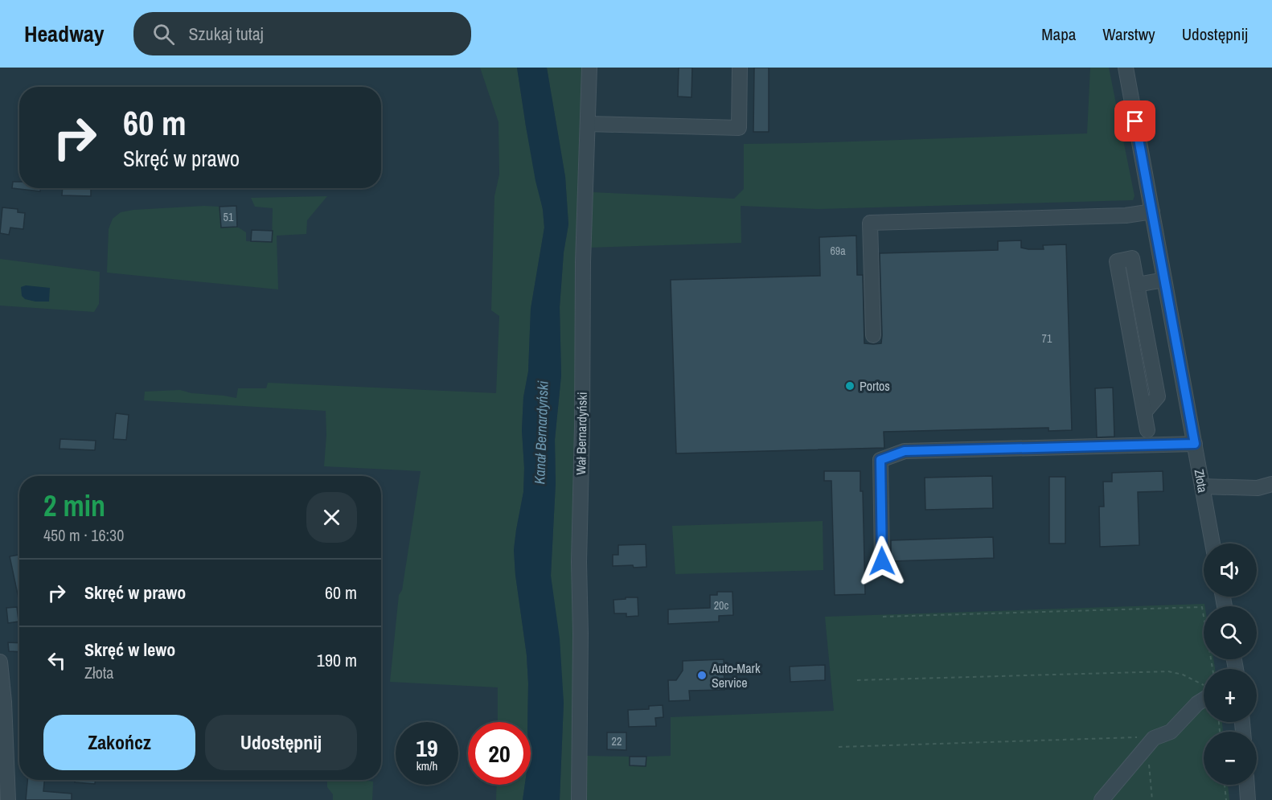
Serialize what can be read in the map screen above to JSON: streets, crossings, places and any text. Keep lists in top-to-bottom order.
{
  "streets": {
    "street": ["Wał Bernardyński", "Złota"]
  },
  "water": ["Kanał Bernardyński"],
  "places": ["Portos", "Auto-Mark Service"],
  "house_numbers": [
    "51",
    "69a",
    "71",
    "20c",
    "22"
  ],
  "page": {
    "header": "Headway",
    "search": "Szukaj tutaj",
    "nav": ["Mapa", "Warstwy", "Udostępnij"],
    "turn": ["60 m", "Skręć w prawo"],
    "heading": ["2 min", "450 m · 16:30"],
    "map_buttons": ["+", "−"],
    "list": [
      {
        "name": "Skręć w prawo",
        "value": "60 m"
      },
      {
        "name": "Skręć w lewo",
        "note": "Złota",
        "value": "190 m"
      }
    ],
    "buttons": ["Zakończ", "Udostępnij"],
    "speed": "19 km/h",
    "limit": "20"
  }
}
